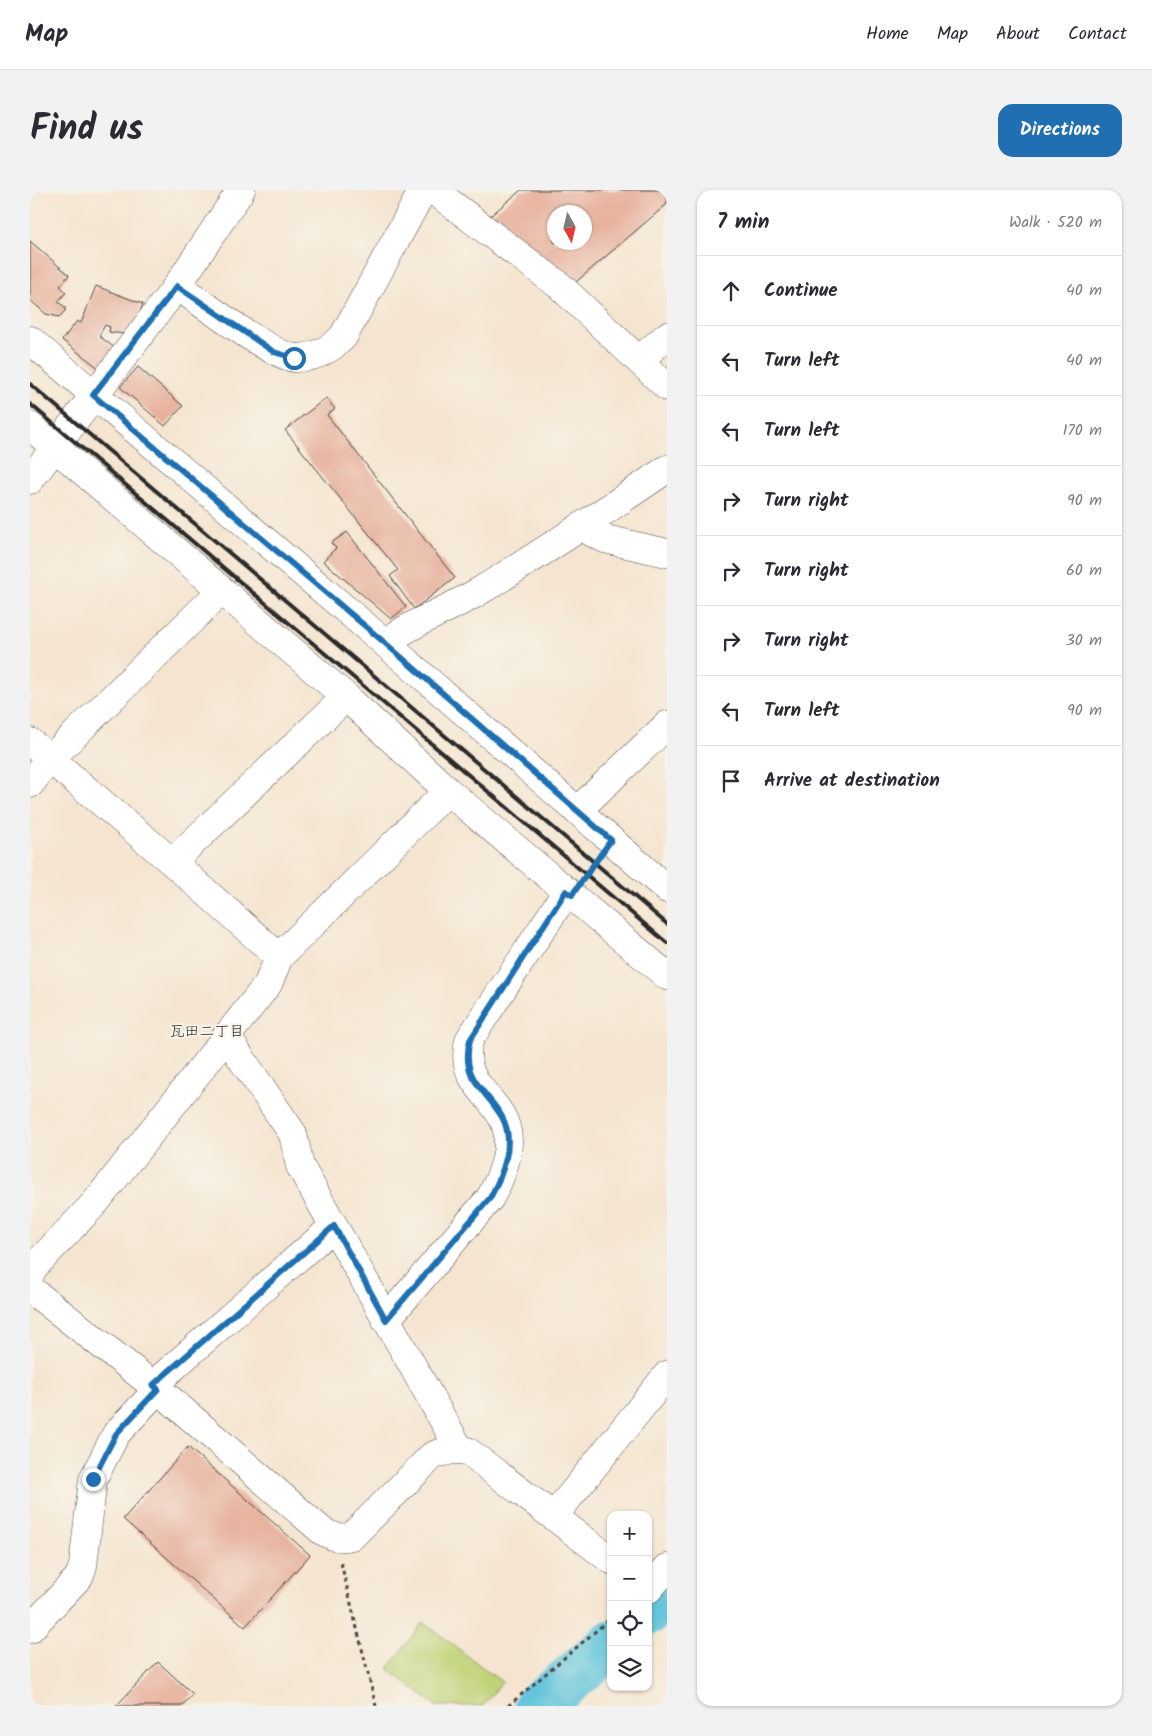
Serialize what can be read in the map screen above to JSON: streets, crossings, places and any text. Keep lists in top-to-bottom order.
{
  "districts": ["瓦田二丁目"],
  "north": "bottom",
  "page": {
    "header": "Map",
    "nav": [
      "Home",
      "Map",
      "About",
      "Contact"
    ],
    "title": "Find us",
    "buttons": "Directions",
    "heading": ["7 min", "Walk · 520 m"],
    "list": [
      ["Continue", "40 m"],
      ["Turn left", "40 m"],
      ["Turn left", "170 m"],
      ["Turn right", "90 m"],
      ["Turn right", "60 m"],
      ["Turn right", "30 m"],
      ["Turn left", "90 m"],
      "Arrive at destination"
    ],
    "map_buttons": ["+", "−"]
  }
}
